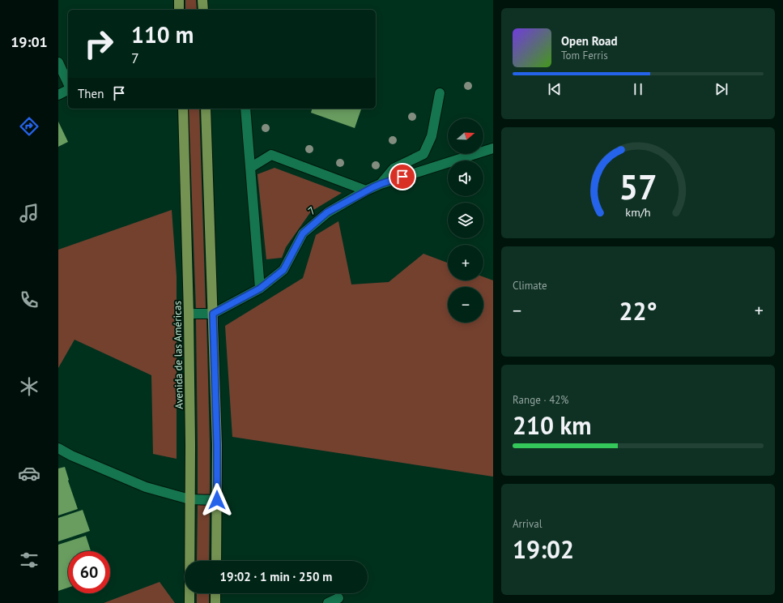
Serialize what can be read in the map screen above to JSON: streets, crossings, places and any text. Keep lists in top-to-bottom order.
{
  "streets": {
    "main road": ["Avenida de las Américas"],
    "street": ["7"]
  },
  "crossings": [
    ["7", "Avenida de las Américas"]
  ],
  "north": "right",
  "page": {
    "tabs": "19:01",
    "turn": ["110 m", "7"],
    "song": ["Open Road", "Tom Ferris"],
    "then": "Then",
    "map_buttons": ["+", "−"],
    "tile": [
      "Climate",
      ["Range · 42%", "210 km"],
      ["Arrival", "19:02"]
    ],
    "heat": ["−", "22°", "+"],
    "limit": "60",
    "trip": "19:02 · 1 min · 250 m",
    "gauge": ["57", "km/h"]
  }
}
